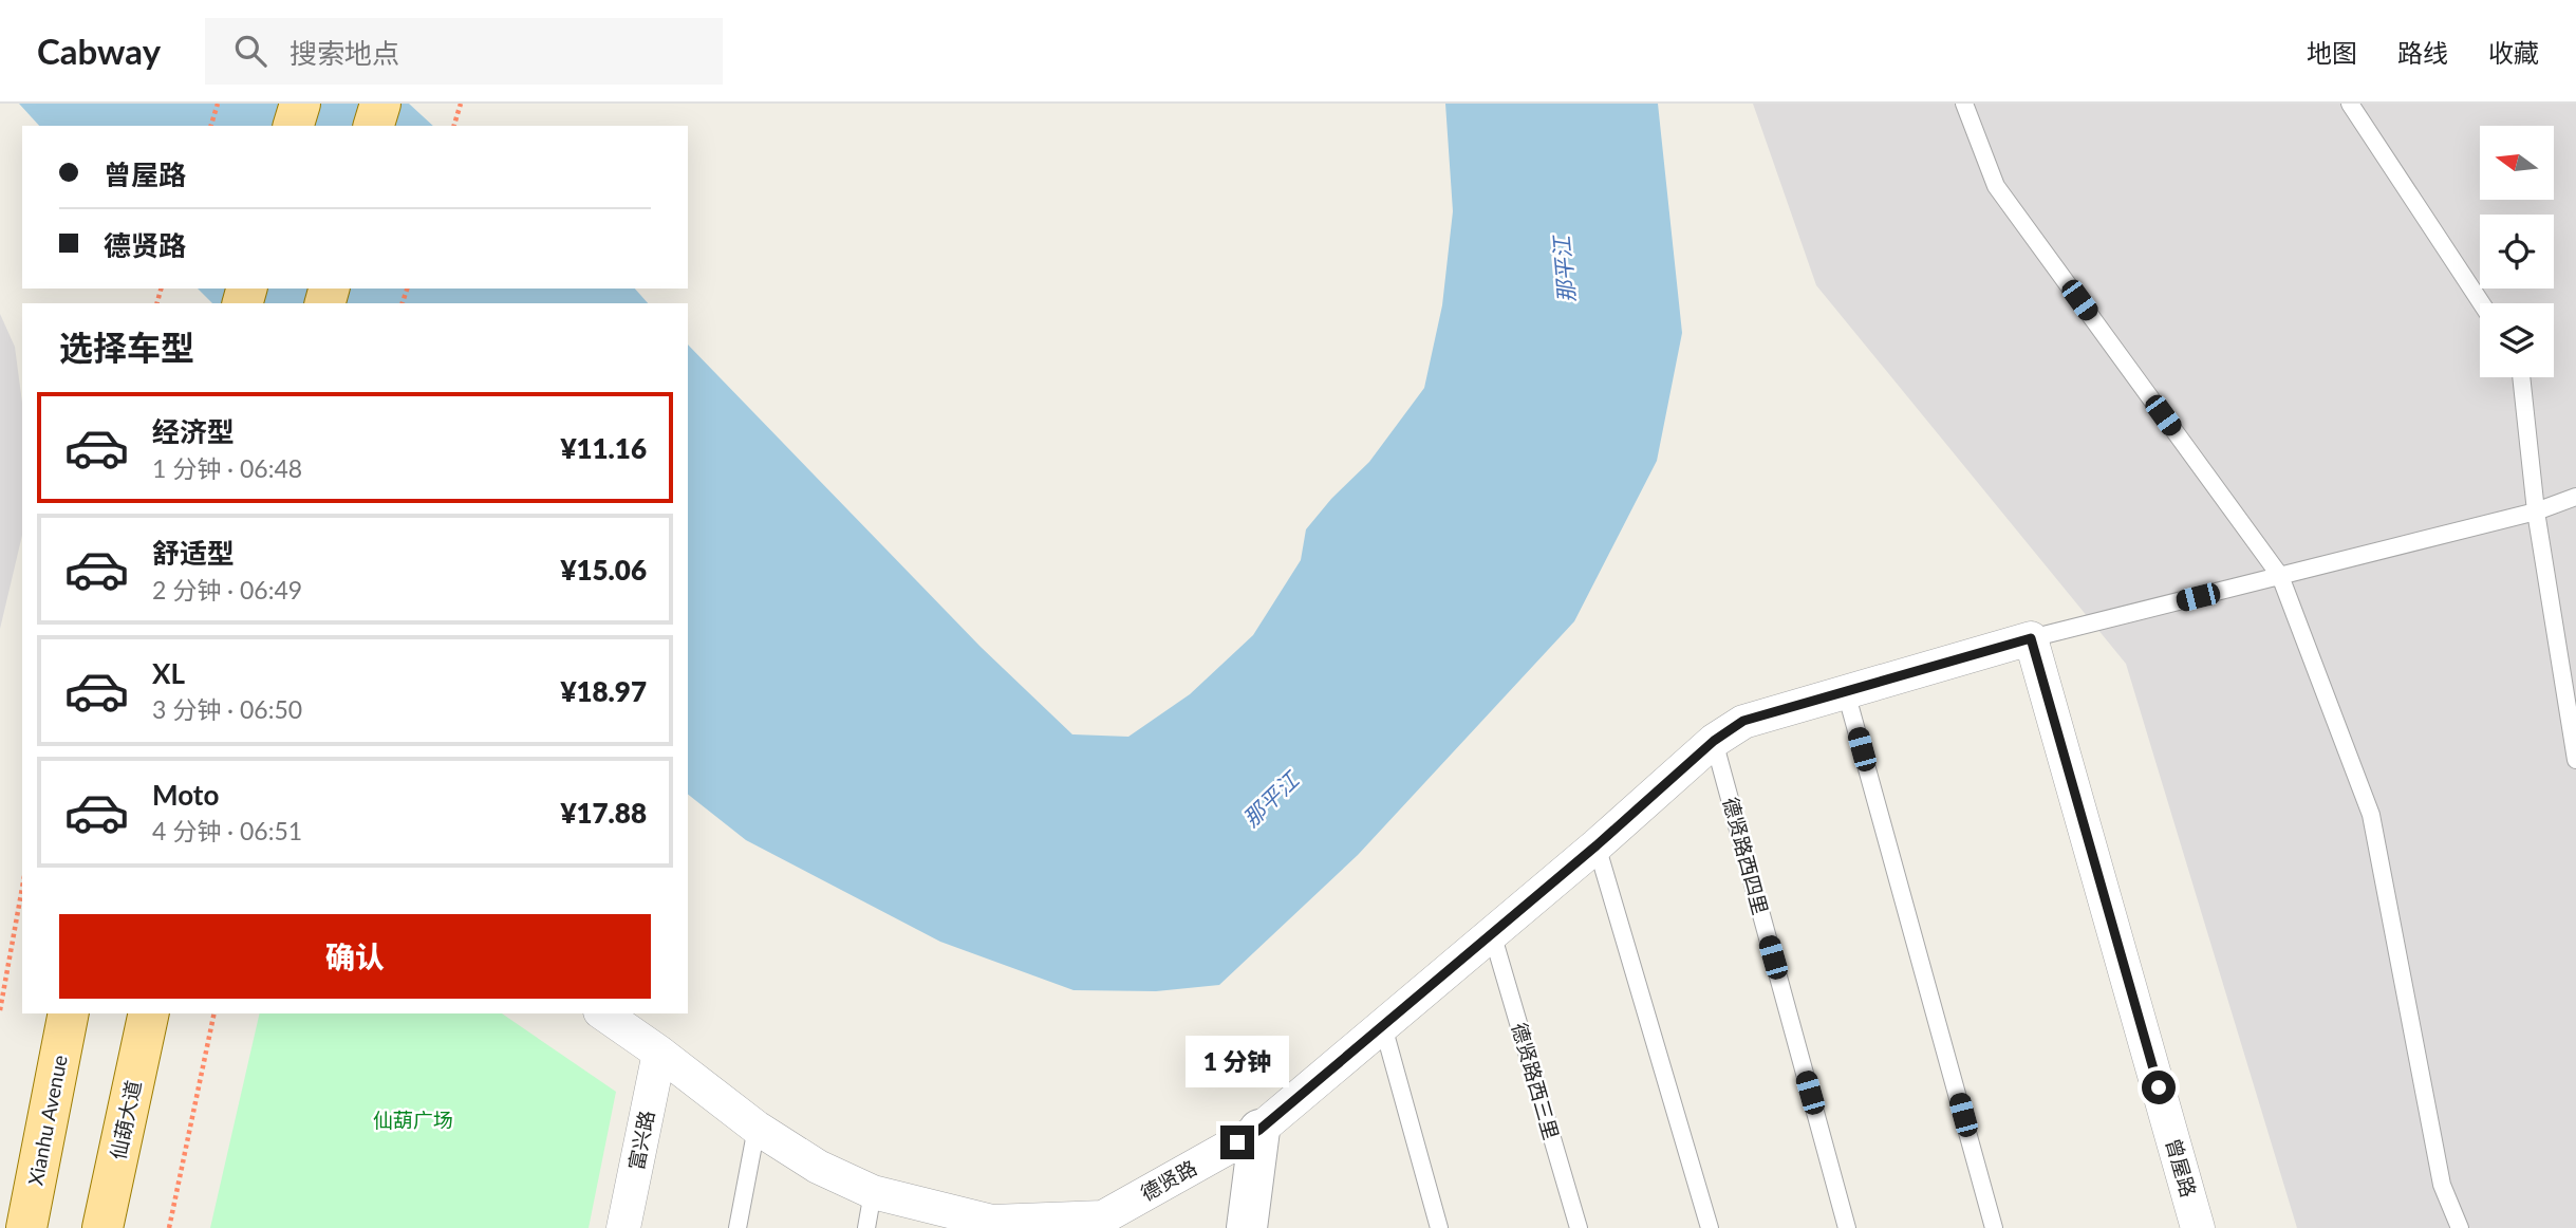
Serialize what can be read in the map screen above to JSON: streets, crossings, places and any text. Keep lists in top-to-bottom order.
{
  "streets": {
    "main road": ["Xianhu Avenue", "仙葫大道"],
    "street": ["富兴路", "曾屋路", "德贤路"],
    "lane": ["德贤路西四里", "德贤路西三里"]
  },
  "crossings": [
    ["德贤路西四里", "德贤路"],
    ["德贤路西三里", "德贤路"],
    ["富兴路", "德贤路"],
    ["曾屋路", "德贤路"]
  ],
  "water": ["那平江"],
  "parks": ["仙葫广场"],
  "north": "left",
  "page": {
    "header": "Cabway",
    "search": "搜索地点",
    "nav": ["地图", "路线", "收藏"],
    "banner": ["曾屋路", "德贤路"],
    "heading": "选择车型",
    "list": [
      {
        "name": "经济型",
        "note": "1 分钟 · 06:48",
        "value": "¥11.16"
      },
      {
        "name": "舒适型",
        "note": "2 分钟 · 06:49",
        "value": "¥15.06"
      },
      {
        "name": "XL",
        "note": "3 分钟 · 06:50",
        "value": "¥18.97"
      },
      {
        "name": "Moto",
        "note": "4 分钟 · 06:51",
        "value": "¥17.88"
      }
    ],
    "buttons": "确认",
    "bubble": "1 分钟"
  }
}
